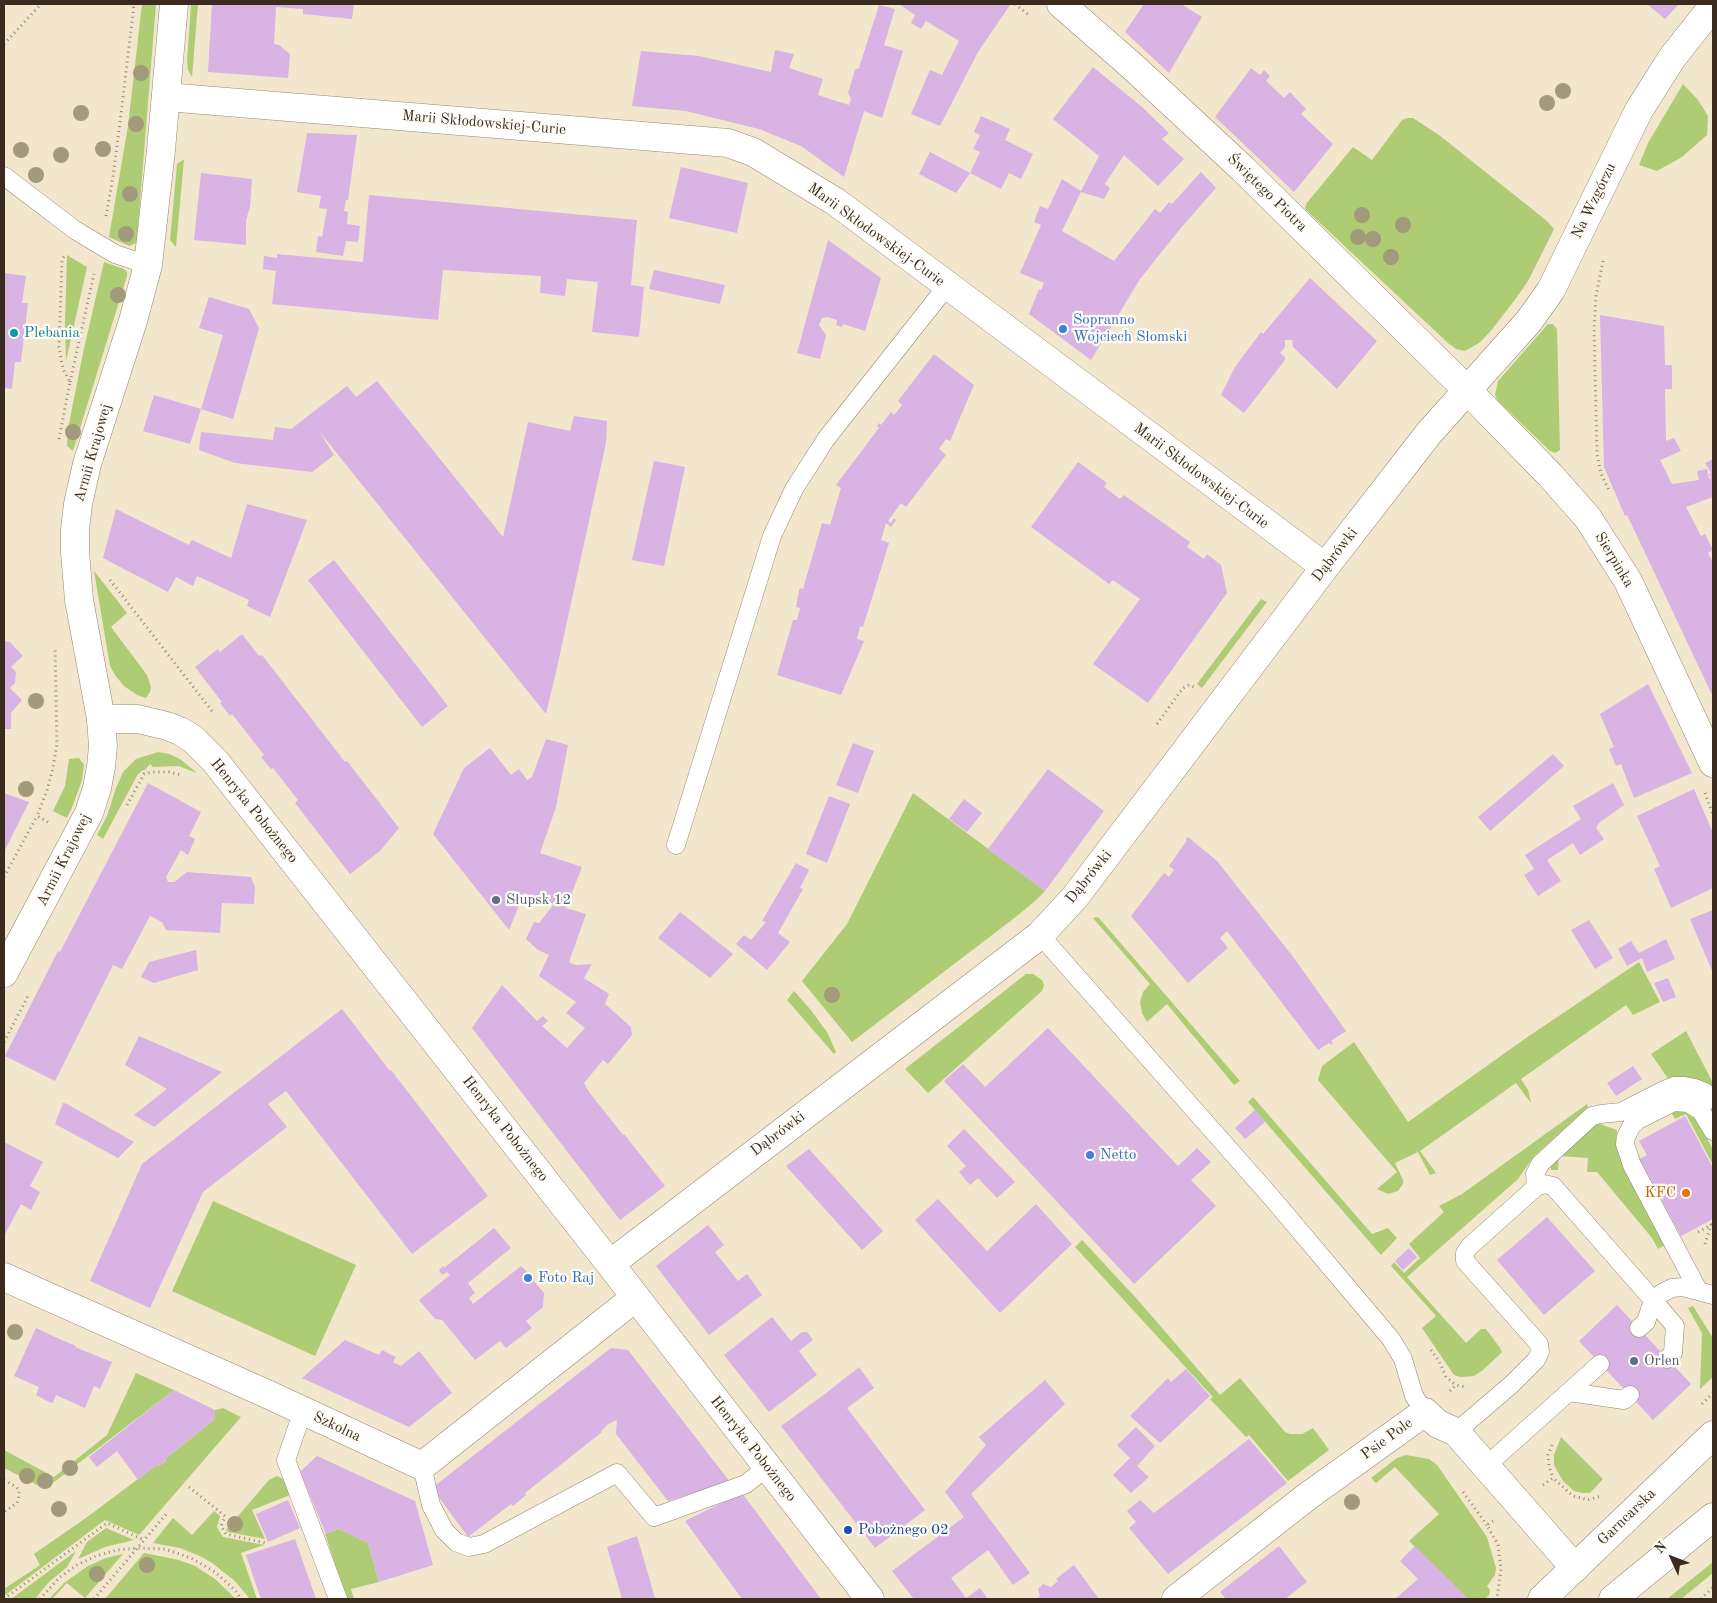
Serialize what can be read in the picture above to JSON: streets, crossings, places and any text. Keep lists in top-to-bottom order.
{
  "streets": {
    "street": [
      "Marii Skłodowskiej-Curie",
      "Świętego Piotra",
      "Na Wzgórzu",
      "Armii Krajowej",
      "Dąbrówki",
      "Sierpinka",
      "Henryka Pobożnego",
      "Szkolna",
      "Psie Pole",
      "Garncarska"
    ]
  },
  "crossings": [
    ["Marii Skłodowskiej-Curie", "Armii Krajowej"],
    ["Marii Skłodowskiej-Curie", "Dąbrówki"],
    ["Świętego Piotra", "Na Wzgórzu"],
    ["Świętego Piotra", "Dąbrówki"],
    ["Świętego Piotra", "Sierpinka"],
    ["Na Wzgórzu", "Dąbrówki"],
    ["Na Wzgórzu", "Sierpinka"],
    ["Armii Krajowej", "Henryka Pobożnego"],
    ["Dąbrówki", "Sierpinka"],
    ["Dąbrówki", "Henryka Pobożnego"],
    ["Psie Pole", "Garncarska"]
  ],
  "places": [
    "Sopranno Wojciech Słomski",
    "Plebania",
    "Słupsk 12",
    "Netto",
    "KFC",
    "Foto Raj",
    "Orlen",
    "Pobożnego 02"
  ],
  "north": "top left"
}
